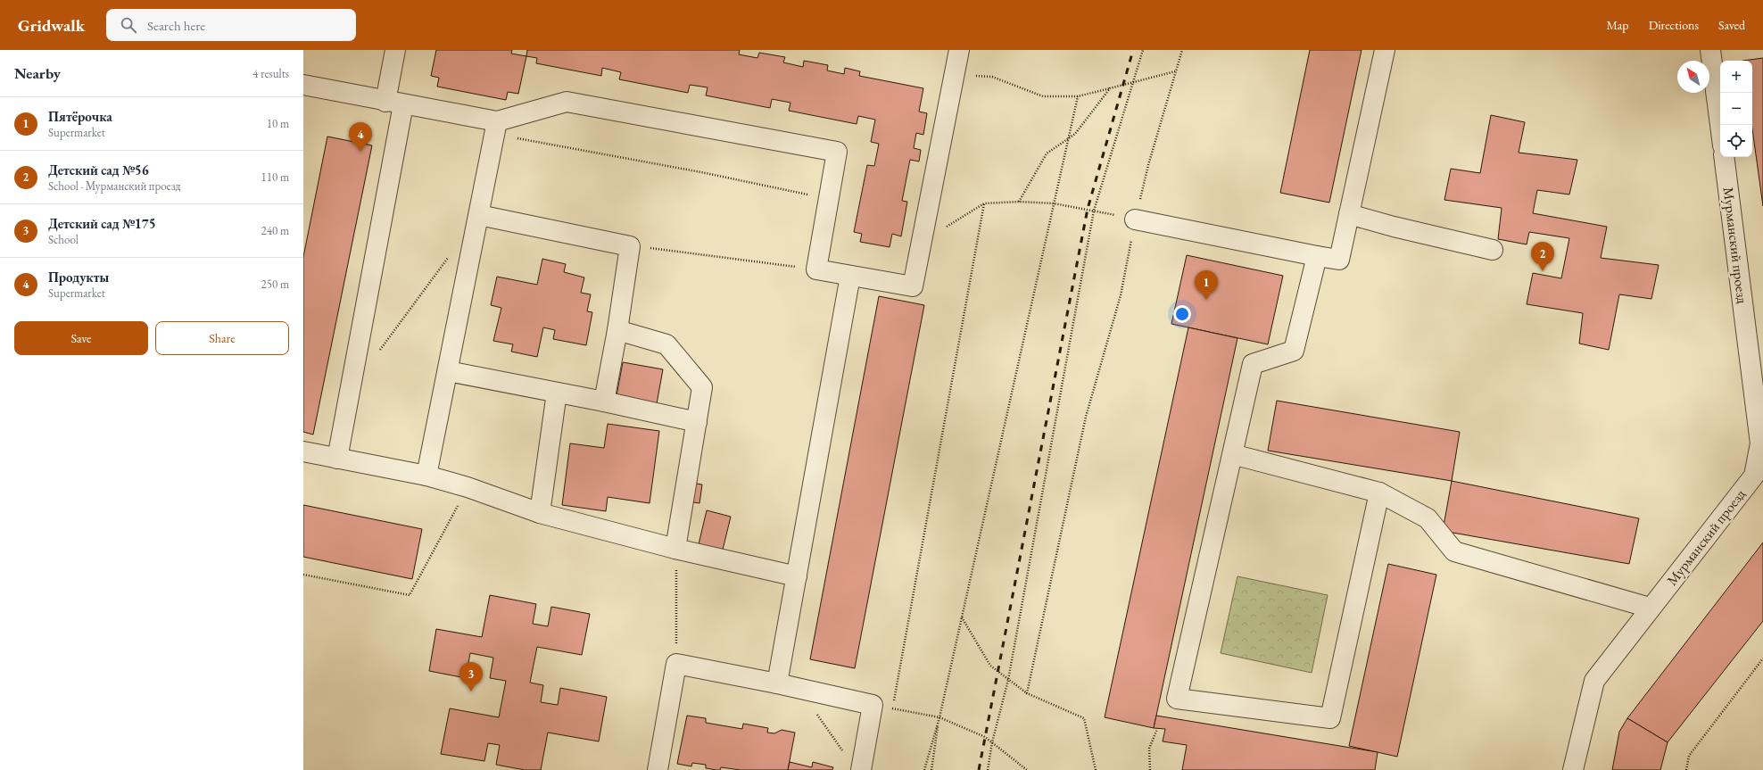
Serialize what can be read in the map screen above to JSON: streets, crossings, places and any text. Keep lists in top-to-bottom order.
{
  "streets": {
    "street": ["Мурманский проезд"]
  },
  "north": "top left",
  "page": {
    "header": "Gridwalk",
    "search": "Search here",
    "nav": ["Map", "Directions", "Saved"],
    "heading": ["Nearby", "4 results"],
    "map_buttons": ["+", "−"],
    "list": [
      {
        "mark": "1",
        "name": "Пятёрочка",
        "note": "Supermarket",
        "value": "10 m"
      },
      {
        "mark": "2",
        "name": "Детский сад №56",
        "note": "School · Мурманский проезд",
        "value": "110 m"
      },
      {
        "mark": "3",
        "name": "Детский сад №175",
        "note": "School",
        "value": "240 m"
      },
      {
        "mark": "4",
        "name": "Продукты",
        "note": "Supermarket",
        "value": "250 m"
      }
    ],
    "pins": [
      "4",
      "2",
      "1",
      "3"
    ],
    "buttons": ["Save", "Share"]
  }
}
